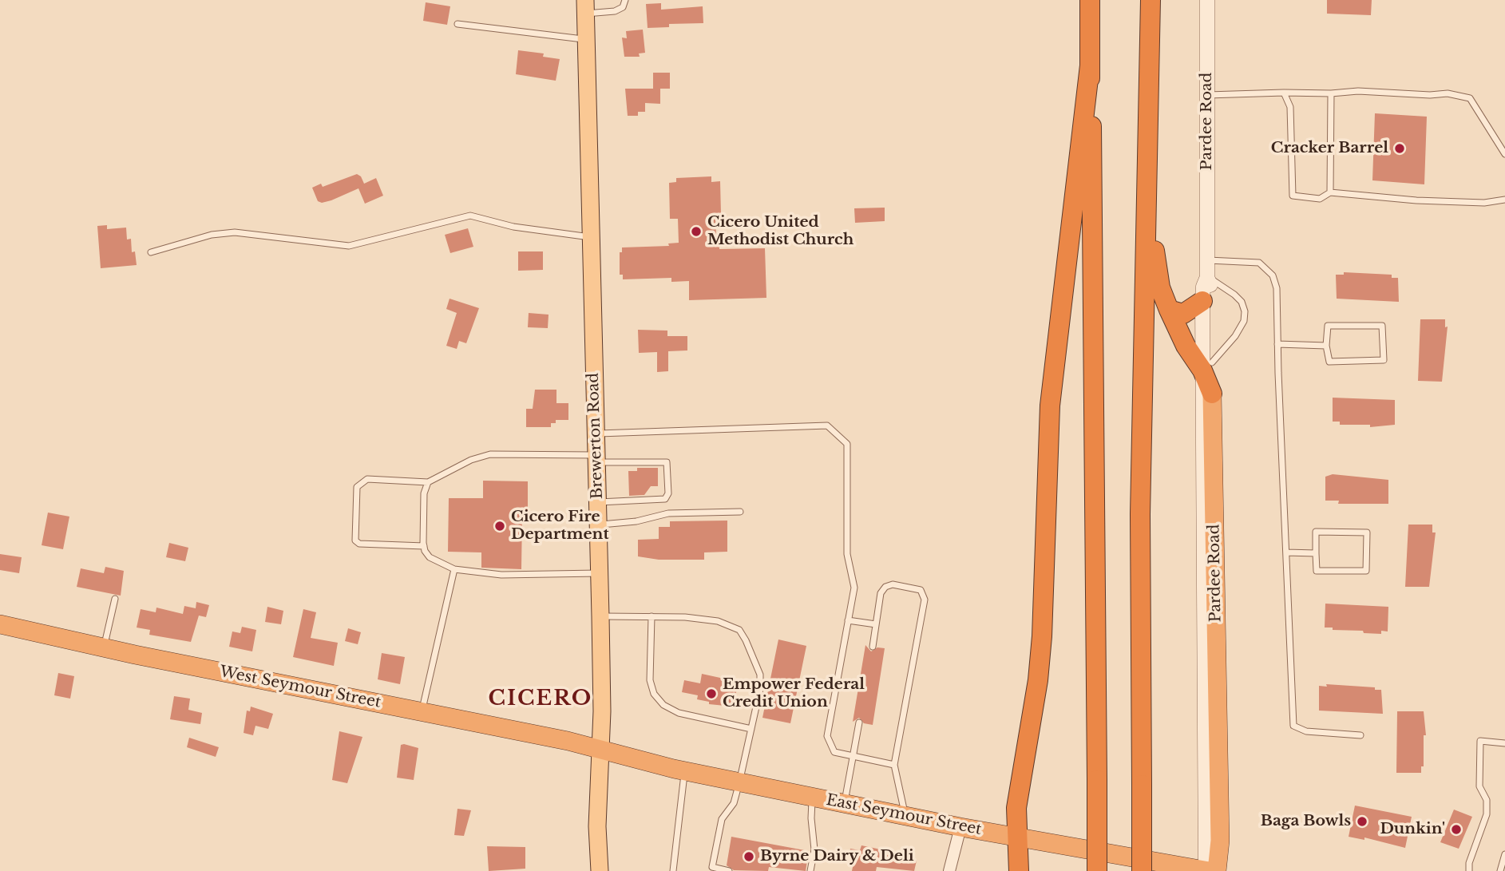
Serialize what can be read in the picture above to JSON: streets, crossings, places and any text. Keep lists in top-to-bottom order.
{
  "streets": {
    "highway": ["Pardee Road", "West Seymour Street", "East Seymour Street"],
    "main road": ["Brewerton Road"]
  },
  "crossings": [
    ["Pardee Road", "East Seymour Street"],
    ["Brewerton Road", "West Seymour Street"],
    ["Brewerton Road", "East Seymour Street"],
    ["West Seymour Street", "East Seymour Street"]
  ],
  "districts": ["CICERO"],
  "places": [
    "Cracker Barrel",
    "Cicero United Methodist Church",
    "Cicero Fire Department",
    "Empower Federal Credit Union",
    "Baga Bowls",
    "Dunkin'",
    "Byrne Dairy & Deli"
  ]
}
